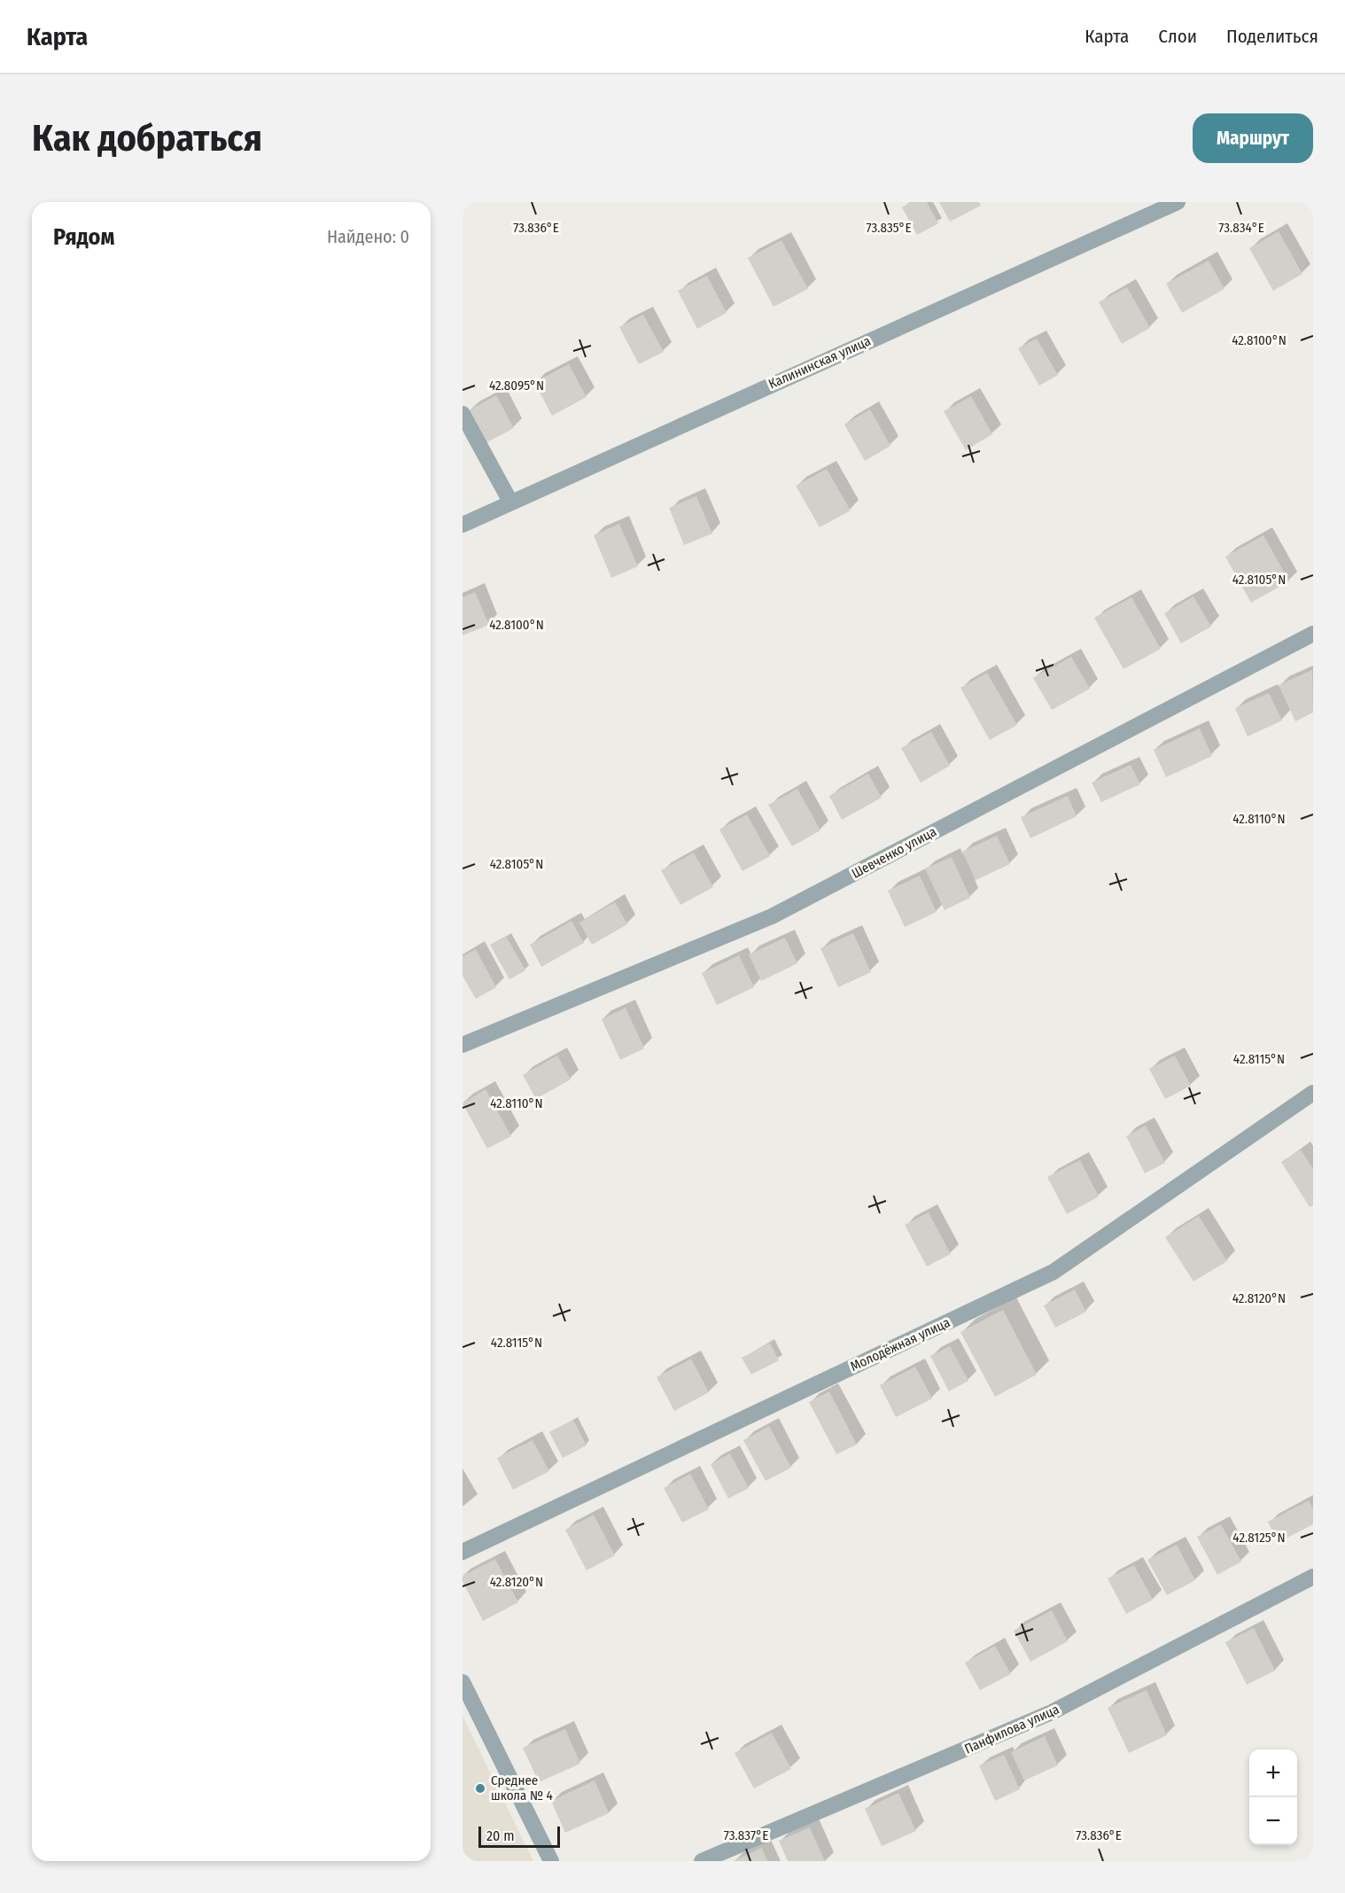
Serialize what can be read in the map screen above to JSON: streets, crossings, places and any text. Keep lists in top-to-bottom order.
{
  "streets": {
    "street": [
      "Калининская улица",
      "Шевченко улица",
      "Молодёжная улица",
      "Панфилова улица"
    ]
  },
  "places": ["Среднее школа № 4"],
  "scale_bar": "20 m",
  "page": {
    "header": "Карта",
    "nav": ["Карта", "Слои", "Поделиться"],
    "buttons": "Маршрут",
    "title": "Как добраться",
    "heading": ["Рядом", "Найдено: 0"],
    "map_buttons": ["+", "−"],
    "scale": "20 m"
  },
  "coordinates": [
    "73.836°E",
    "73.835°E",
    "73.834°E",
    "42.8100°N",
    "42.8095°N",
    "42.8105°N",
    "42.8110°N",
    "42.8115°N",
    "42.8120°N",
    "42.8125°N",
    "73.837°E"
  ]
}
